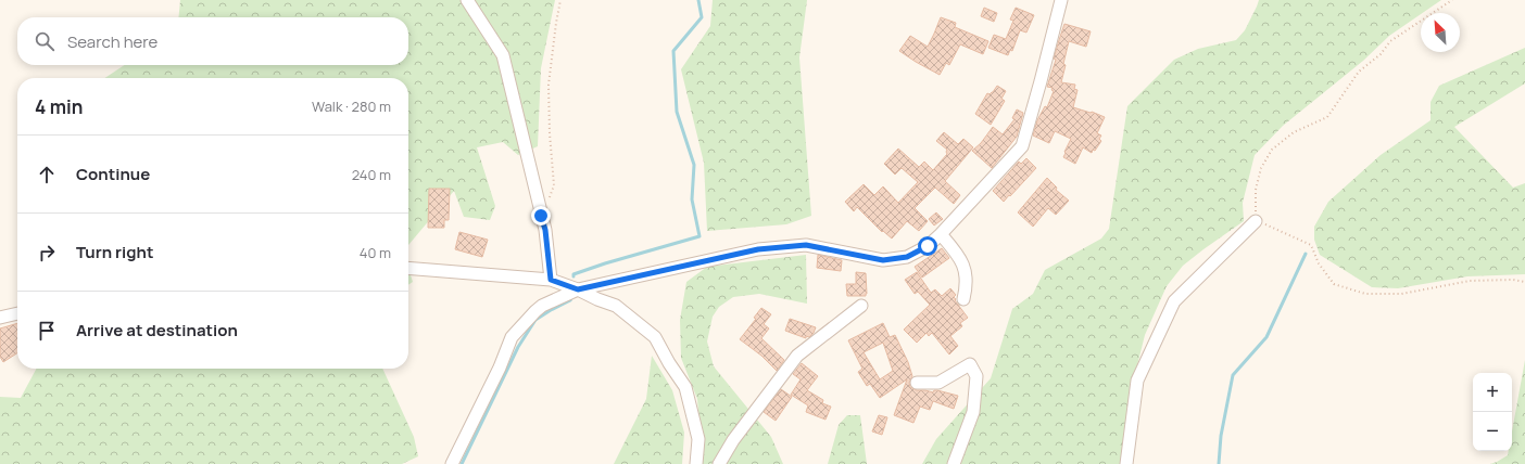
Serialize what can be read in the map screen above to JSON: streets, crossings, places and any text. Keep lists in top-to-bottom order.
{
  "north": "top left",
  "page": {
    "search": "Search here",
    "heading": ["4 min", "Walk · 280 m"],
    "list": [
      ["Continue", "240 m"],
      ["Turn right", "40 m"],
      "Arrive at destination"
    ],
    "map_buttons": ["+", "−"]
  }
}
